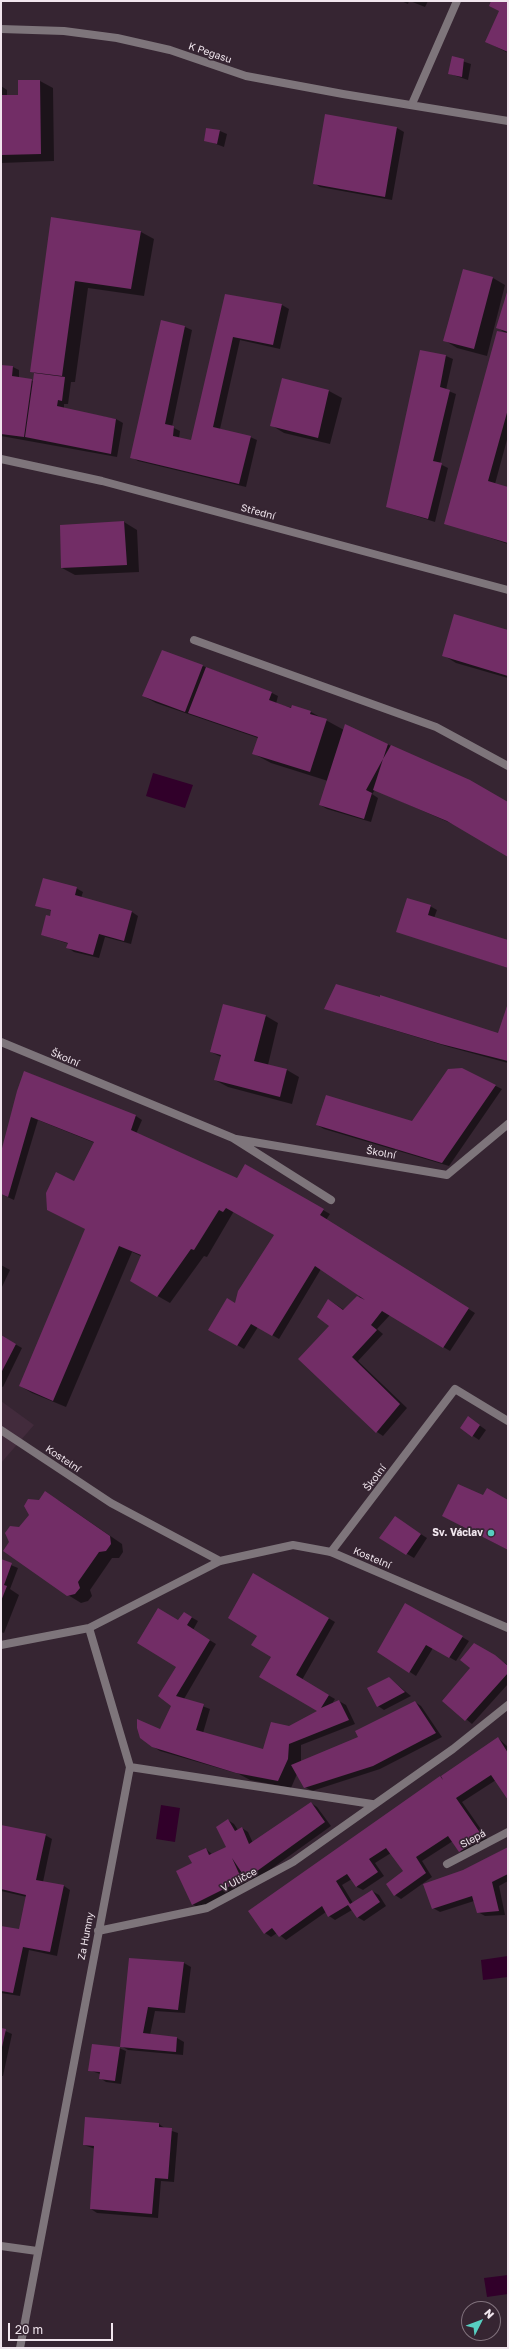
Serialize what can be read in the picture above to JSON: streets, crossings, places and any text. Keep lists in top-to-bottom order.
{
  "streets": {
    "street": [
      "K Pegasu",
      "Střední",
      "Školní",
      "Kostelní",
      "Slepá",
      "V Uličce",
      "Za Humny"
    ]
  },
  "crossings": [
    ["Školní", "Kostelní"],
    ["Kostelní", "Za Humny"],
    ["V Uličce", "Za Humny"]
  ],
  "places": ["Sv. Václav"],
  "scale_bar": "20 m",
  "north": "top right"
}
